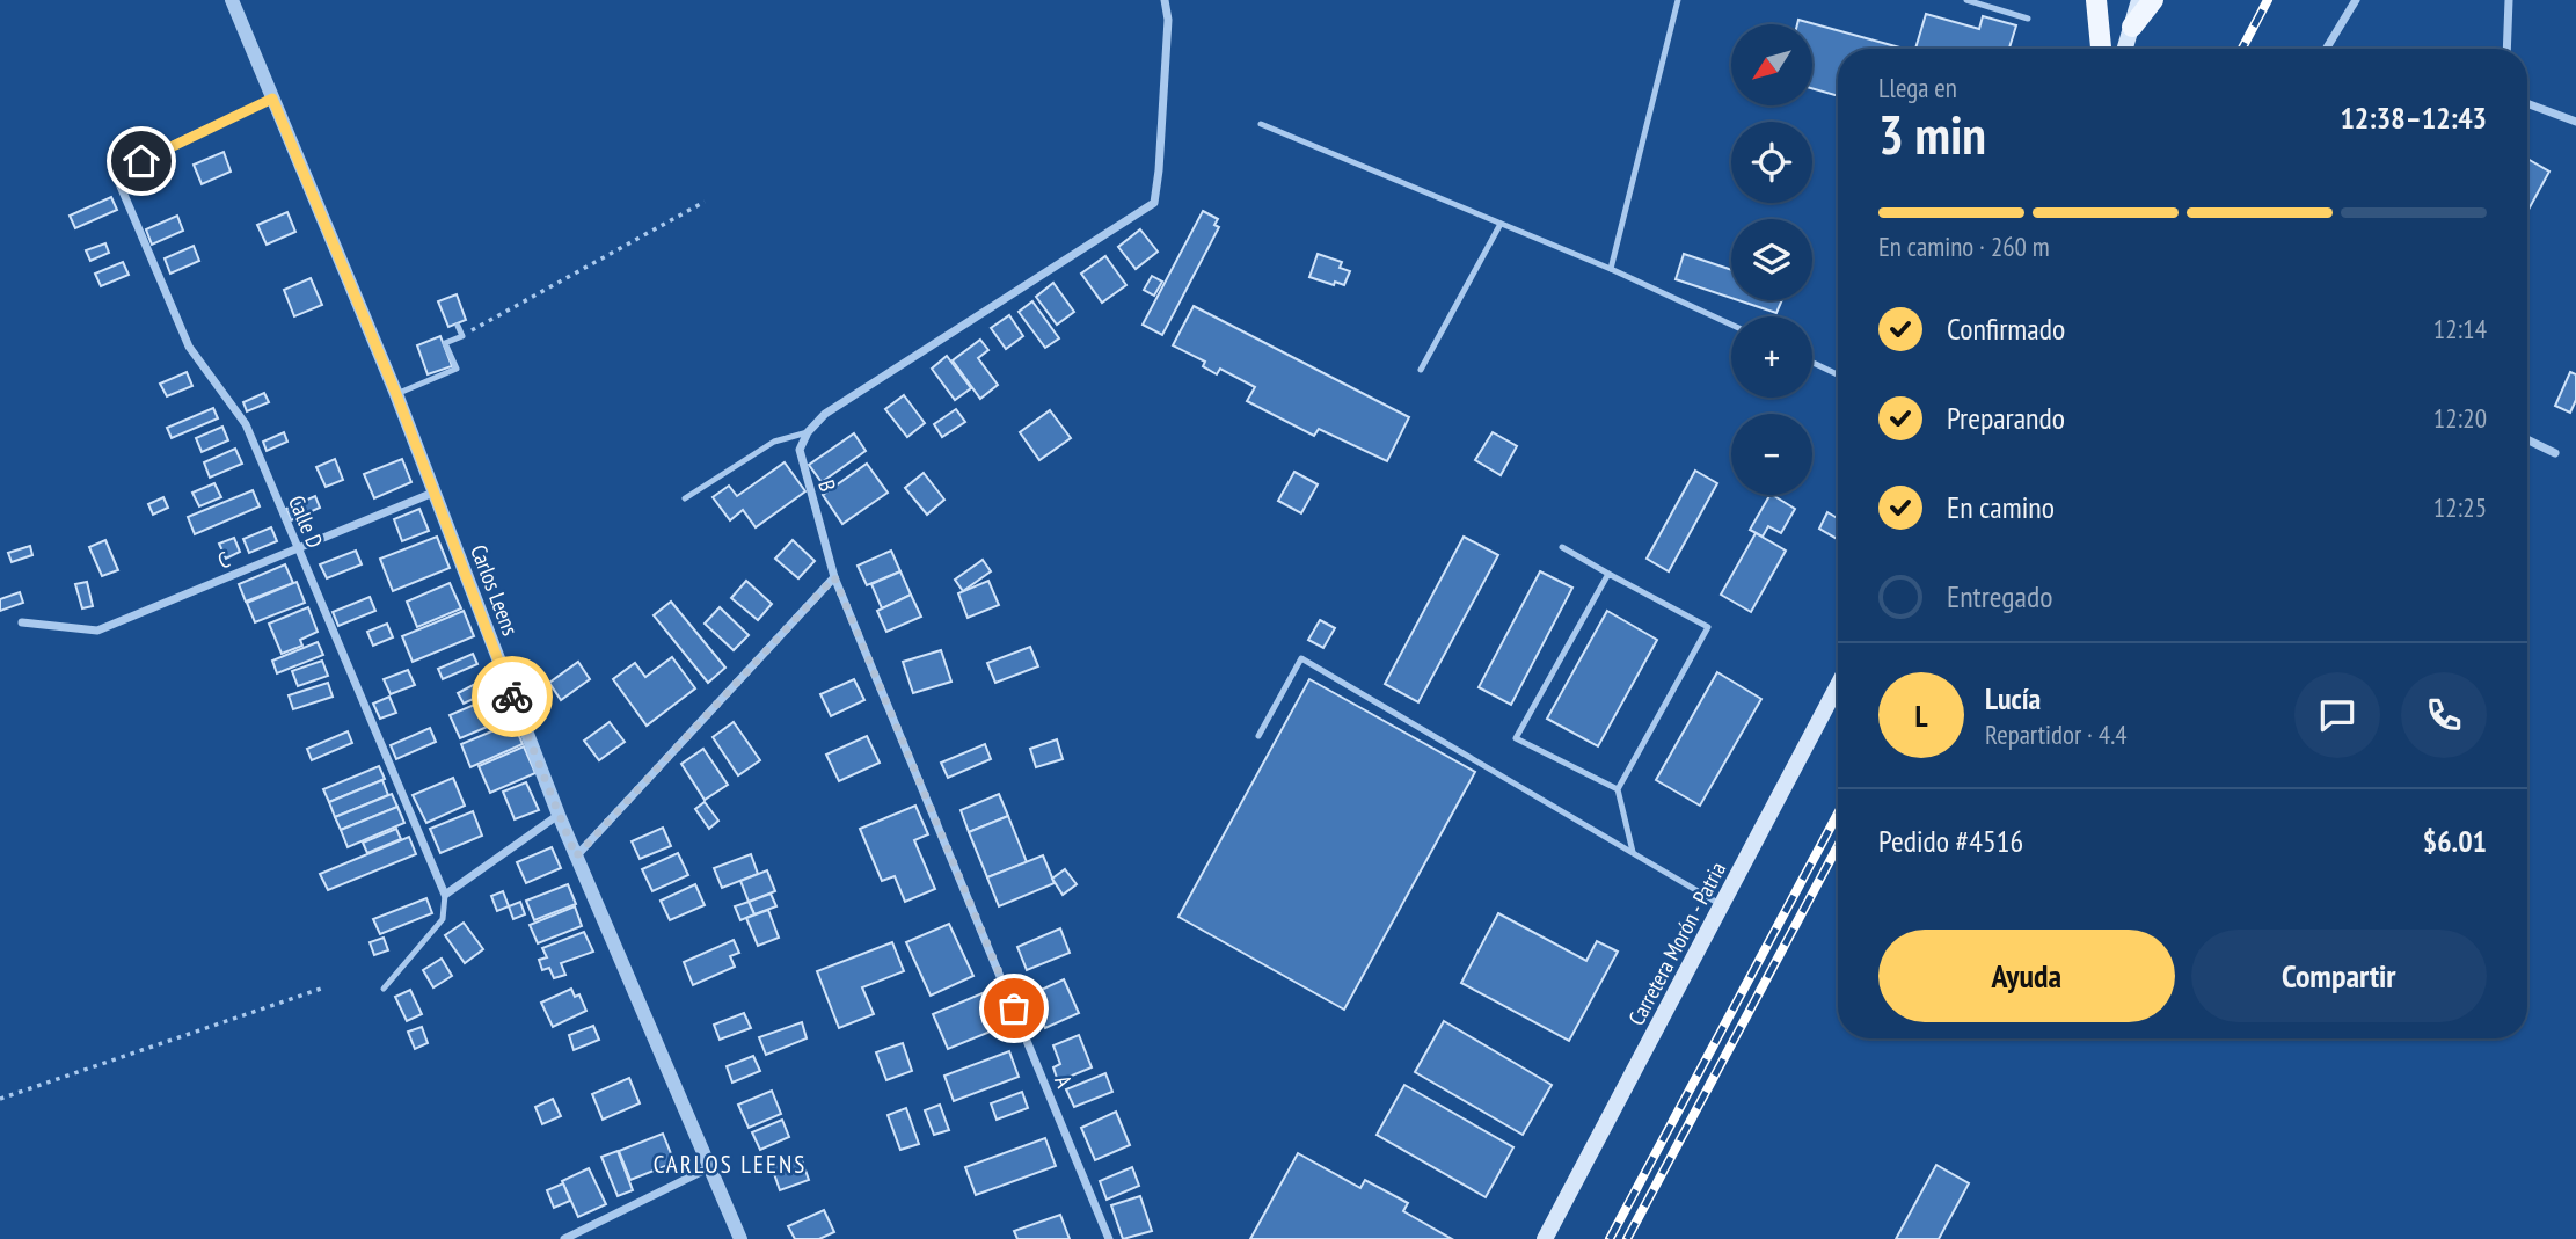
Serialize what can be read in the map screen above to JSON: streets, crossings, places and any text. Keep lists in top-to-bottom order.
{
  "streets": {
    "main road": ["Carretera Morón - Patria"],
    "street": [
      "B",
      "Calle D",
      "C",
      "Carlos Leens",
      "A"
    ]
  },
  "crossings": [
    ["B", "A"],
    ["Calle D", "C"],
    ["Calle D", "Carlos Leens"],
    ["C", "Carlos Leens"]
  ],
  "districts": ["CARLOS LEENS"],
  "north": "bottom left",
  "page": {
    "map_buttons": ["+", "−"],
    "heading": ["3 min", "Llega en", "12:38–12:43"],
    "panel": [
      "Lucía",
      "Repartidor · 4.4",
      "Pedido #4516",
      "$6.01"
    ],
    "bar": "En camino · 260 m",
    "list": [
      ["Confirmado", "12:14"],
      ["Preparando", "12:20"],
      ["En camino", "12:25"],
      "Entregado"
    ],
    "round": "L",
    "buttons": ["Ayuda", "Compartir"]
  }
}
